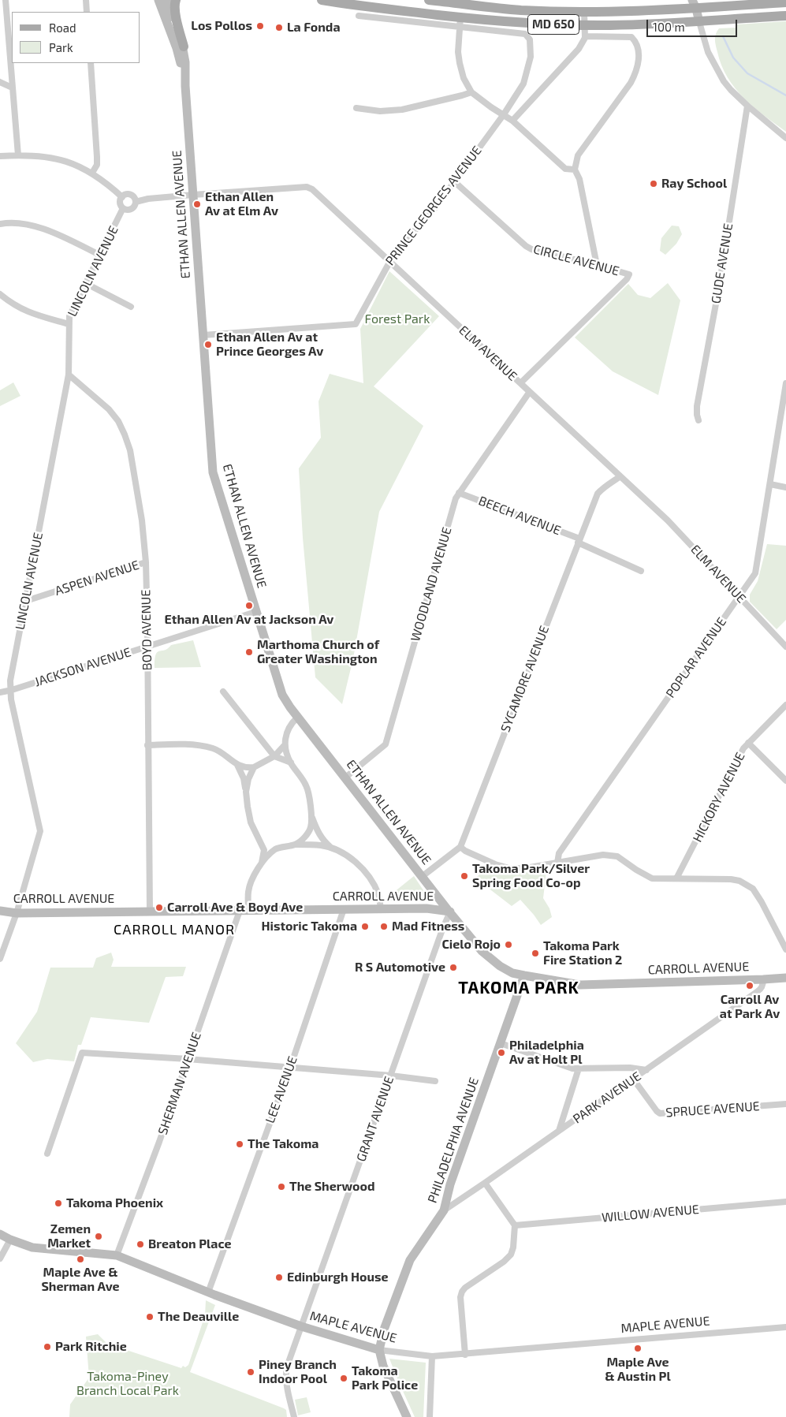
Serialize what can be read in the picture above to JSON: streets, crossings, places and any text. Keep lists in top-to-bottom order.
{
  "streets": {
    "main road": [
      "MD 650",
      "ETHAN ALLEN AVENUE",
      "CARROLL AVENUE",
      "PHILADELPHIA AVENUE",
      "MAPLE AVENUE"
    ],
    "street": [
      "PRINCE GEORGES AVENUE",
      "CIRCLE AVENUE",
      "GUDE AVENUE",
      "LINCOLN AVENUE",
      "ELM AVENUE",
      "BEECH AVENUE",
      "ASPEN AVENUE",
      "WOODLAND AVENUE",
      "BOYD AVENUE",
      "POPLAR AVENUE",
      "JACKSON AVENUE",
      "SYCAMORE AVENUE",
      "HICKORY AVENUE",
      "SHERMAN AVENUE",
      "LEE AVENUE",
      "PARK AVENUE",
      "SPRUCE AVENUE",
      "GRANT AVENUE",
      "WILLOW AVENUE"
    ]
  },
  "crossings": [
    ["MD 650", "PRINCE GEORGES AVENUE"],
    ["PRINCE GEORGES AVENUE", "ETHAN ALLEN AVENUE"],
    ["PRINCE GEORGES AVENUE", "CIRCLE AVENUE"],
    ["PRINCE GEORGES AVENUE", "ELM AVENUE"],
    ["ETHAN ALLEN AVENUE", "ELM AVENUE"],
    ["ETHAN ALLEN AVENUE", "WOODLAND AVENUE"],
    ["ETHAN ALLEN AVENUE", "JACKSON AVENUE"],
    ["ETHAN ALLEN AVENUE", "CARROLL AVENUE"],
    ["ETHAN ALLEN AVENUE", "GRANT AVENUE"],
    ["CIRCLE AVENUE", "ELM AVENUE"],
    ["LINCOLN AVENUE", "ELM AVENUE"],
    ["LINCOLN AVENUE", "ASPEN AVENUE"],
    ["LINCOLN AVENUE", "BOYD AVENUE"],
    ["LINCOLN AVENUE", "JACKSON AVENUE"],
    ["LINCOLN AVENUE", "CARROLL AVENUE"],
    ["ELM AVENUE", "WOODLAND AVENUE"],
    ["ELM AVENUE", "POPLAR AVENUE"],
    ["ELM AVENUE", "SYCAMORE AVENUE"],
    ["BEECH AVENUE", "WOODLAND AVENUE"],
    ["BEECH AVENUE", "SYCAMORE AVENUE"],
    ["ASPEN AVENUE", "BOYD AVENUE"],
    ["BOYD AVENUE", "JACKSON AVENUE"],
    ["BOYD AVENUE", "CARROLL AVENUE"],
    ["CARROLL AVENUE", "SHERMAN AVENUE"],
    ["CARROLL AVENUE", "LEE AVENUE"],
    ["CARROLL AVENUE", "PARK AVENUE"],
    ["CARROLL AVENUE", "GRANT AVENUE"],
    ["CARROLL AVENUE", "PHILADELPHIA AVENUE"],
    ["SHERMAN AVENUE", "MAPLE AVENUE"],
    ["LEE AVENUE", "MAPLE AVENUE"],
    ["PARK AVENUE", "SPRUCE AVENUE"],
    ["PARK AVENUE", "PHILADELPHIA AVENUE"],
    ["GRANT AVENUE", "MAPLE AVENUE"],
    ["PHILADELPHIA AVENUE", "MAPLE AVENUE"]
  ],
  "districts": ["CARROLL MANOR", "TAKOMA PARK"],
  "parks": ["Forest Park", "Takoma-Piney Branch Local Park"],
  "places": [
    "Los Pollos",
    "La Fonda",
    "Ray School",
    "Ethan Allen Av at Elm Av",
    "Ethan Allen Av at Prince Georges Av",
    "Ethan Allen Av at Jackson Av",
    "Marthoma Church of Greater Washington",
    "Takoma Park/Silver Spring Food Co-op",
    "Carroll Ave & Boyd Ave",
    "Historic Takoma",
    "Mad Fitness",
    "Cielo Rojo",
    "Takoma Park Fire Station 2",
    "R S Automotive",
    "Carroll Av at Park Av",
    "Philadelphia Av at Holt Pl",
    "The Takoma",
    "The Sherwood",
    "Takoma Phoenix",
    "Zemen Market",
    "Breaton Place",
    "Maple Ave & Sherman Ave",
    "Edinburgh House",
    "The Deauville",
    "Park Ritchie",
    "Maple Ave & Austin Pl",
    "Piney Branch Indoor Pool",
    "Takoma Park Police"
  ],
  "legend": ["Road", "Park"],
  "scale_bar": "100 m"
}
